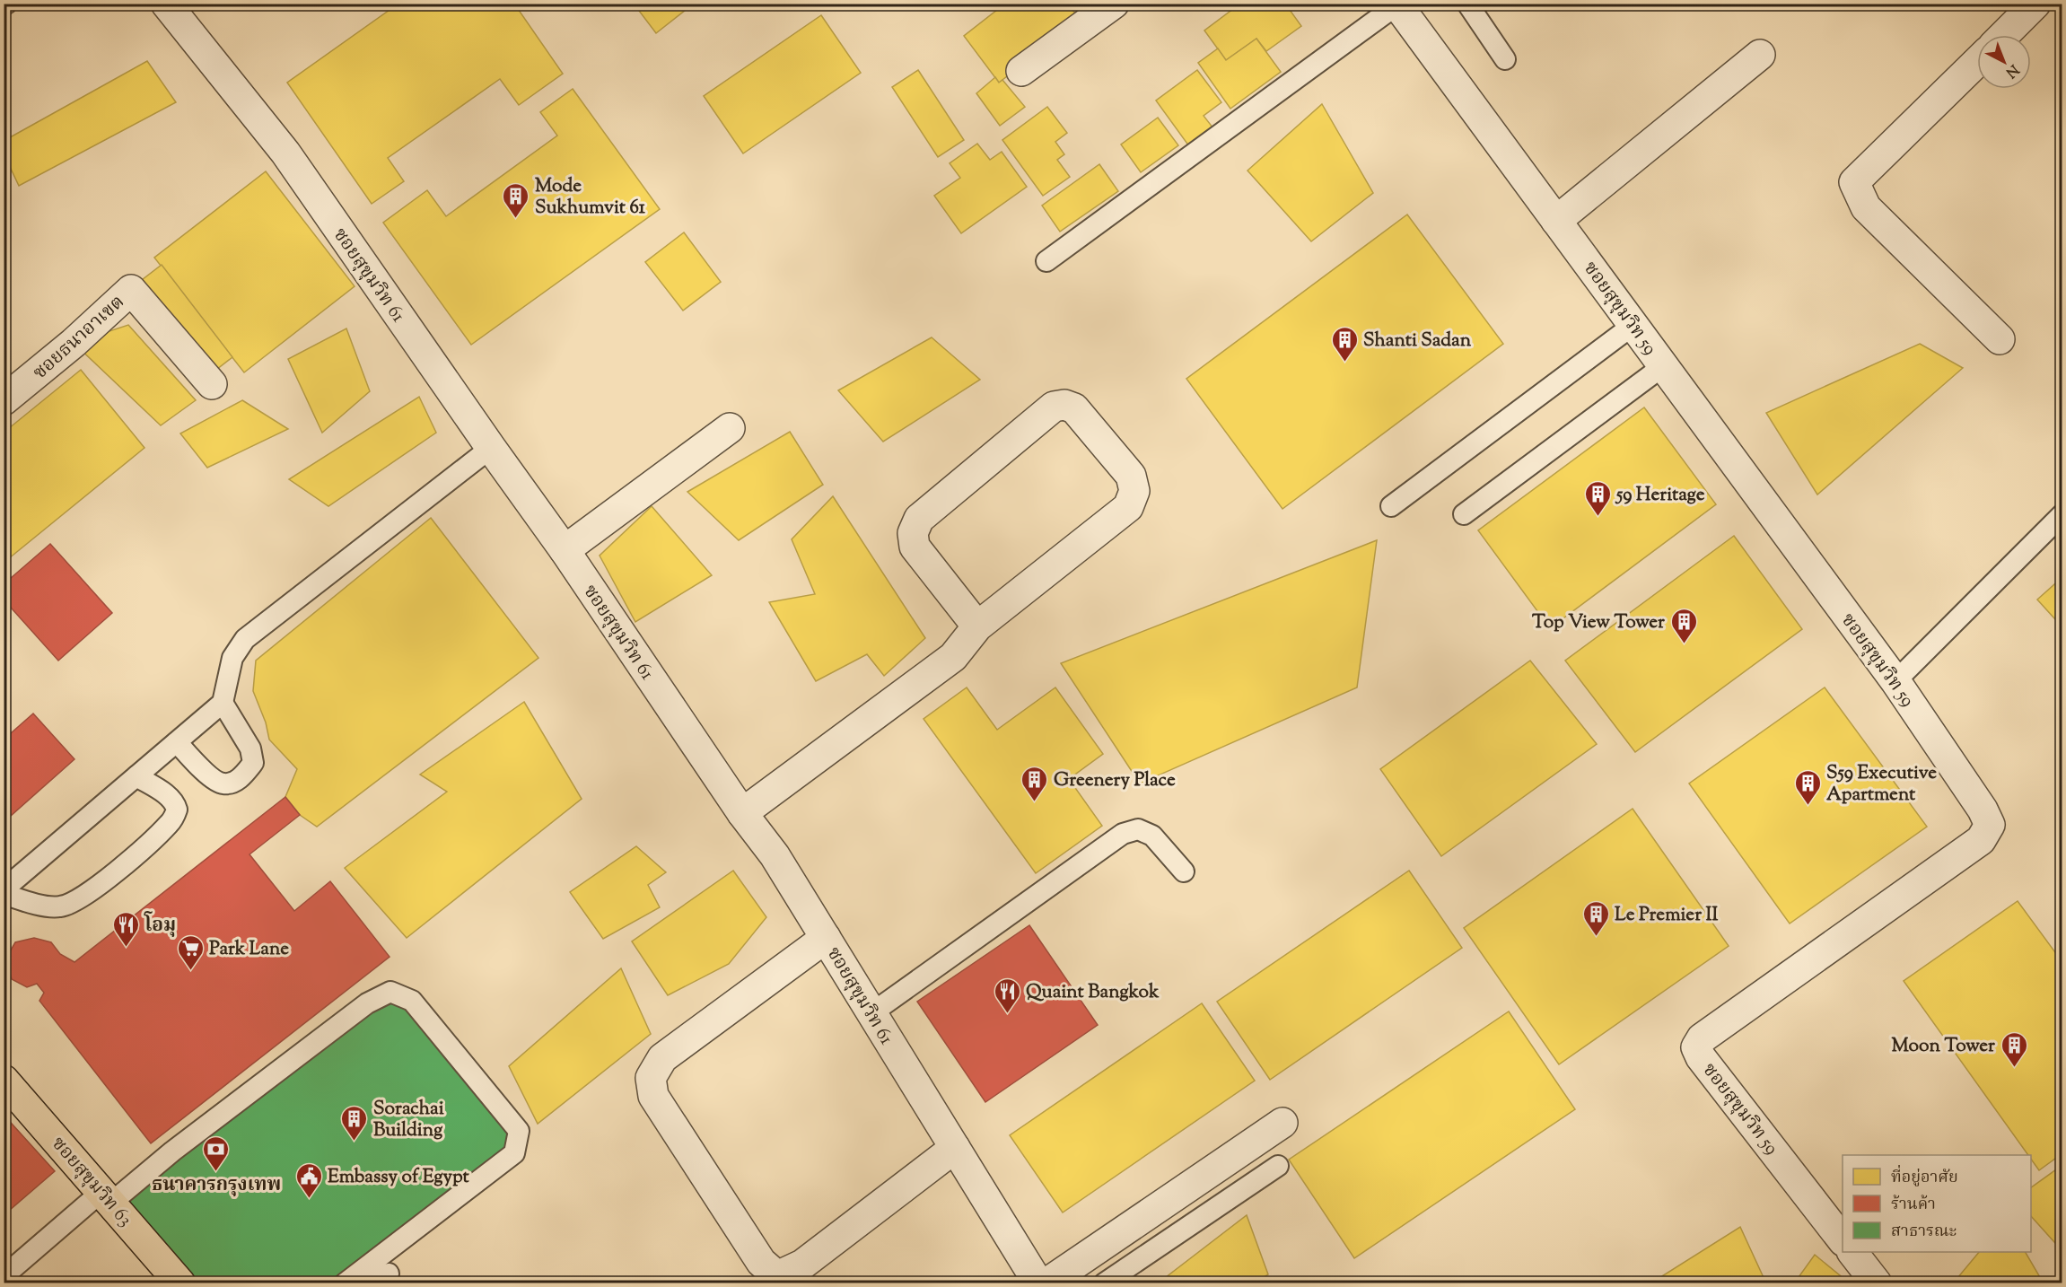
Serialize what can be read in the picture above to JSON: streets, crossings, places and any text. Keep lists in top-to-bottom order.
{
  "streets": {
    "main road": ["ซอยสุขุมวิท 63"],
    "street": ["ซอยสุขุมวิท 61", "ซอยสุขุมวิท 59", "ซอยธนาอาเขต"]
  },
  "places": {
    "building": [
      "Mode Sukhumvit 61",
      "Shanti Sadan",
      "59 Heritage",
      "Top View Tower",
      "Greenery Place",
      "S59 Executive Apartment",
      "Le Premier II",
      "Moon Tower",
      "Sorachai Building"
    ],
    "restaurant": ["โอมุ", "Quaint Bangkok"],
    "supermarket": ["Park Lane"],
    "bank": ["ธนาคารกรุงเทพ"],
    "public building": ["Embassy of Egypt"]
  },
  "legend": ["ที่อยู่อาศัย", "ร้านค้า", "สาธารณะ"],
  "north": "bottom right"
}
